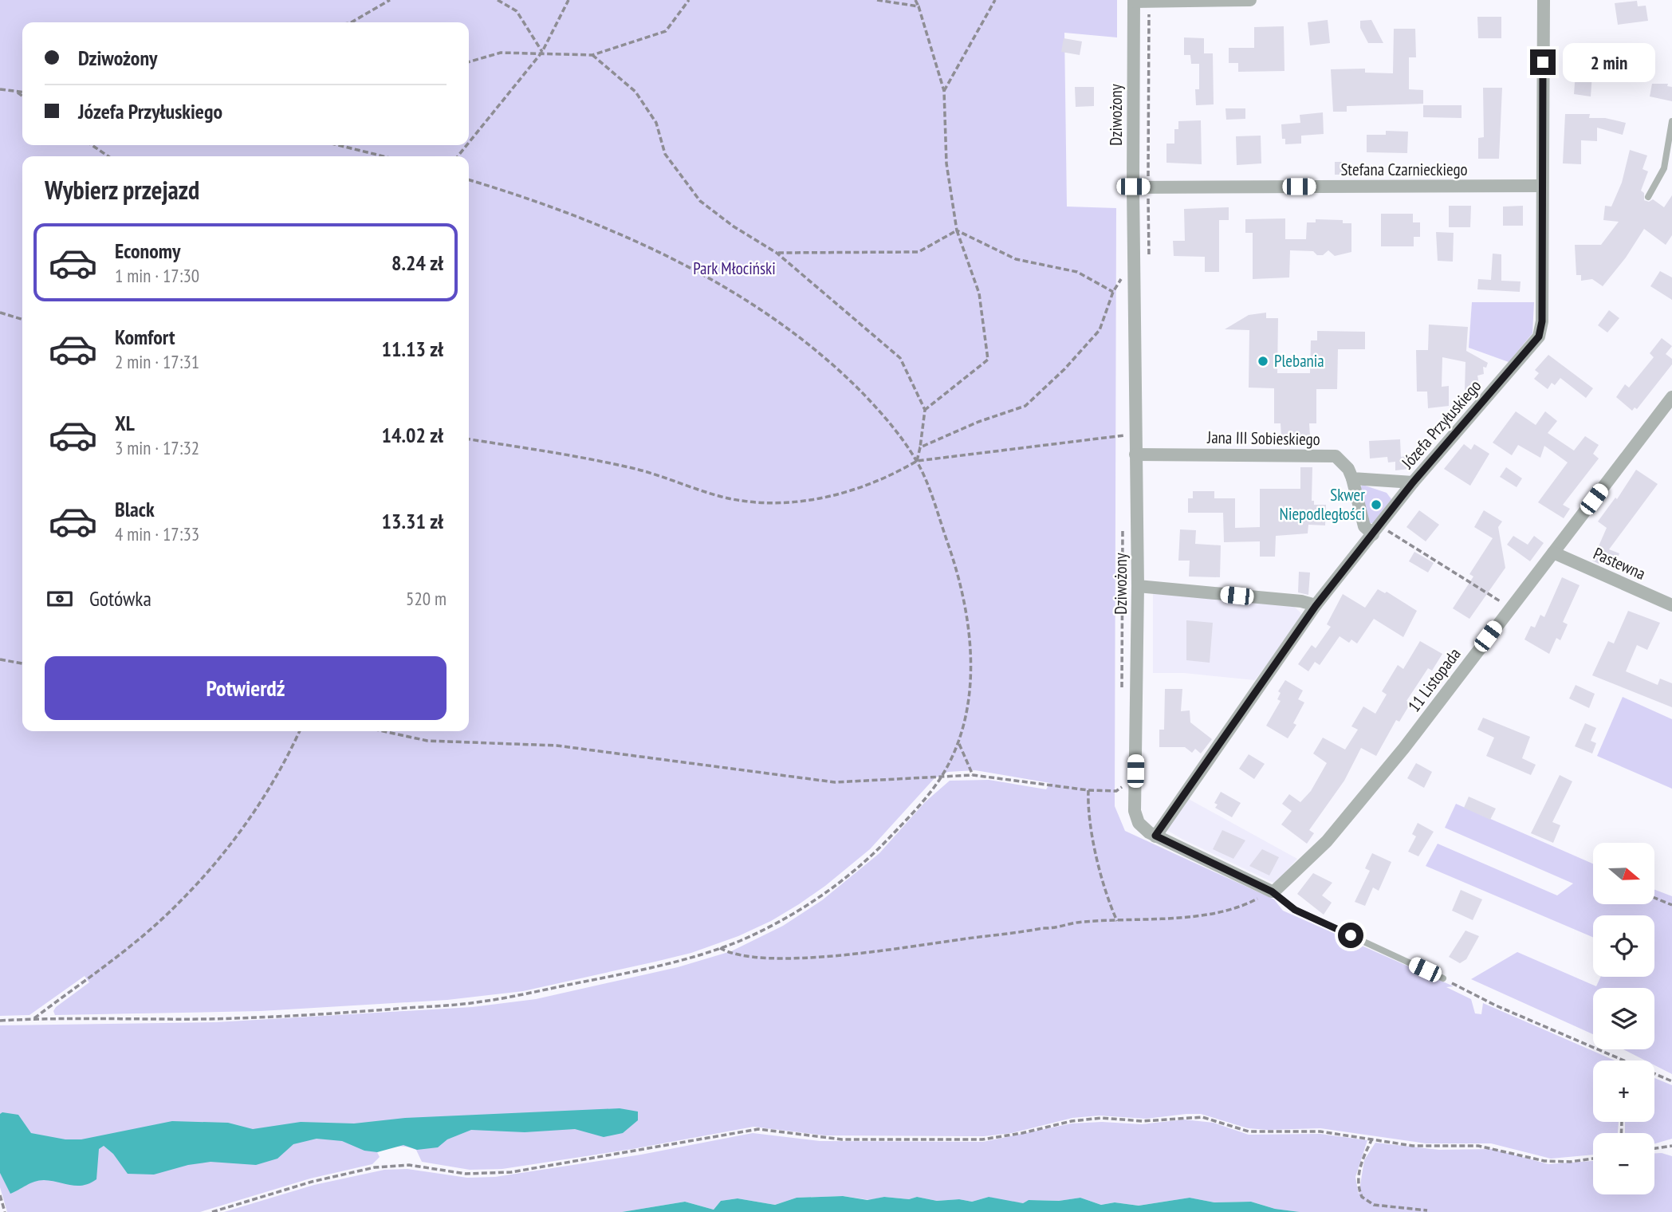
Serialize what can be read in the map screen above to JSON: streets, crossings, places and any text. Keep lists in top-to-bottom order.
{
  "streets": {
    "street": [
      "Dziwożony",
      "Stefana Czarnieckiego",
      "Józefa Przyłuskiego",
      "Jana III Sobieskiego",
      "Pastewna",
      "11 Listopada"
    ]
  },
  "crossings": [
    ["Dziwożony", "Stefana Czarnieckiego"],
    ["Dziwożony", "Józefa Przyłuskiego"],
    ["Dziwożony", "Jana III Sobieskiego"],
    ["Dziwożony", "11 Listopada"],
    ["Stefana Czarnieckiego", "Józefa Przyłuskiego"],
    ["Pastewna", "11 Listopada"]
  ],
  "parks": ["Park Młociński"],
  "places": ["Plebania", "Skwer Niepodległości"],
  "north": "right",
  "page": {
    "banner": ["Dziwożony", "Józefa Przyłuskiego"],
    "bubble": "2 min",
    "heading": "Wybierz przejazd",
    "list": [
      {
        "name": "Economy",
        "note": "1 min · 17:30",
        "value": "8.24 zł"
      },
      {
        "name": "Komfort",
        "note": "2 min · 17:31",
        "value": "11.13 zł"
      },
      {
        "name": "XL",
        "note": "3 min · 17:32",
        "value": "14.02 zł"
      },
      {
        "name": "Black",
        "note": "4 min · 17:33",
        "value": "13.31 zł"
      }
    ],
    "pay": ["Gotówka", "520 m"],
    "buttons": "Potwierdź",
    "map_buttons": ["+", "−"]
  }
}
